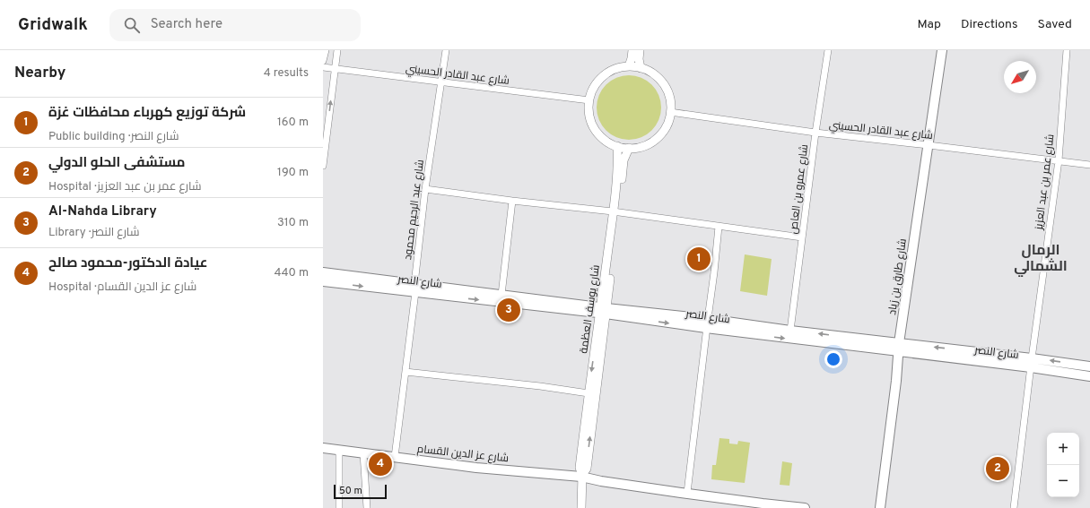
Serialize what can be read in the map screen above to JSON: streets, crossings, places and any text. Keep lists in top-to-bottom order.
{
  "streets": {
    "main road": ["شارع طارق بن زياد", "شارع النصر", "شارع عز الدين القسام"],
    "street": [
      "شارع عبد القادر الحسيني",
      "شارع عمر بن عبد العزيز",
      "شارع عمرو بن العاص",
      "شارع عبد الرحيم محمود",
      "شارع يوسف العظمة"
    ]
  },
  "crossings": [
    ["شارع عبد القادر الحسيني", "شارع عمر بن عبد العزيز"],
    ["شارع عبد القادر الحسيني", "شارع عمرو بن العاص"],
    ["شارع عبد القادر الحسيني", "شارع عبد الرحيم محمود"],
    ["شارع عبد القادر الحسيني", "شارع طارق بن زياد"],
    ["شارع عبد القادر الحسيني", "شارع يوسف العظمة"],
    ["شارع عمر بن عبد العزيز", "شارع النصر"],
    ["شارع عمرو بن العاص", "شارع النصر"],
    ["شارع عبد الرحيم محمود", "شارع النصر"],
    ["شارع عبد الرحيم محمود", "شارع عز الدين القسام"],
    ["شارع طارق بن زياد", "شارع النصر"],
    ["شارع النصر", "شارع يوسف العظمة"],
    ["شارع يوسف العظمة", "شارع عز الدين القسام"]
  ],
  "districts": ["الرمال الشمالي"],
  "scale_bar": "50 m",
  "north": "bottom left",
  "page": {
    "header": "Gridwalk",
    "search": "Search here",
    "nav": ["Map", "Directions", "Saved"],
    "heading": ["Nearby", "4 results"],
    "list": [
      {
        "mark": "1",
        "name": "شركة توزيع كهرباء محافظات غزة",
        "note": "Public building · شارع النصر",
        "value": "160 m"
      },
      {
        "mark": "2",
        "name": "مستشفى الحلو الدولي",
        "note": "Hospital · شارع عمر بن عبد العزيز",
        "value": "190 m"
      },
      {
        "mark": "3",
        "name": "Al-Nahda Library",
        "note": "Library · شارع النصر",
        "value": "310 m"
      },
      {
        "mark": "4",
        "name": "عيادة الدكتور-محمود صالح",
        "note": "Hospital · شارع عز الدين القسام",
        "value": "440 m"
      }
    ],
    "pins": [
      "1",
      "3",
      "4",
      "2"
    ],
    "map_buttons": ["+", "−"],
    "scale": "50 m"
  }
}
